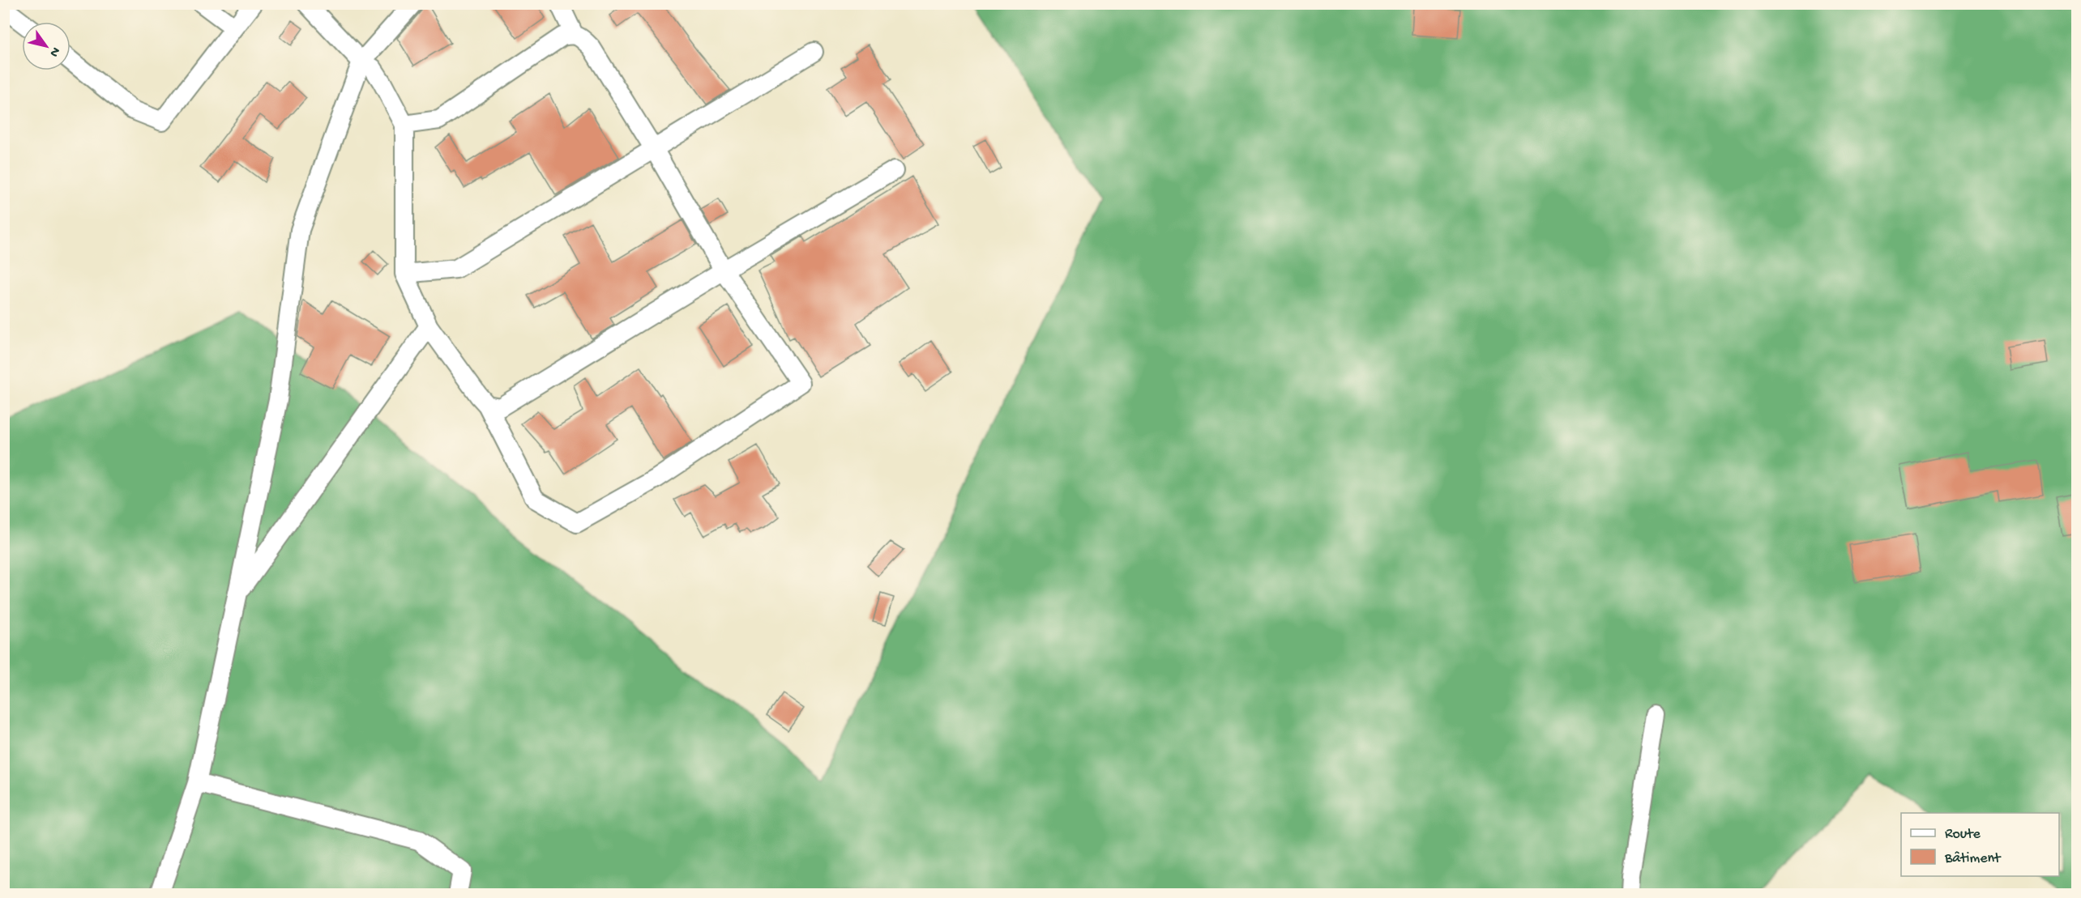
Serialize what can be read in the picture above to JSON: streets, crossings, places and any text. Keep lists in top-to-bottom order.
{
  "legend": ["Route", "Bâtiment"],
  "north": "bottom right"
}
